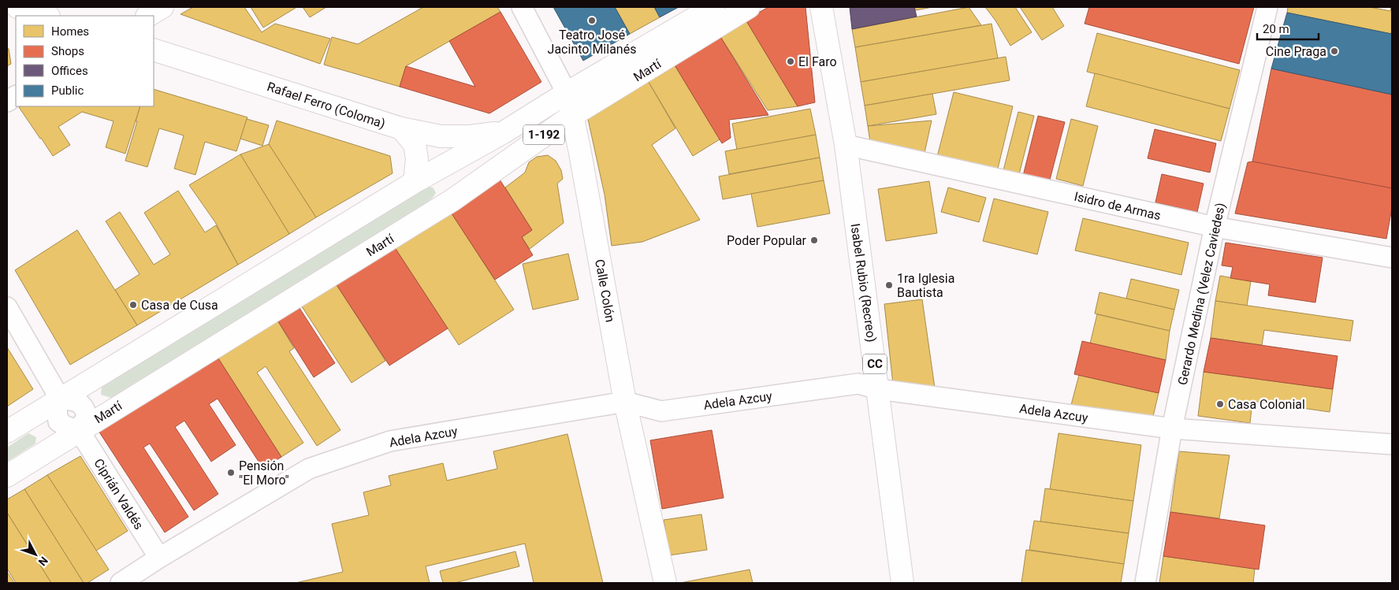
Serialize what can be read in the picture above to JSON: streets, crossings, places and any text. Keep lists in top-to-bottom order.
{
  "streets": {
    "main road": [
      "Martí",
      "Rafael Ferro (Coloma)",
      "1-192",
      "Isabel Rubio (Recreo)",
      "Calle Colón",
      "CC"
    ],
    "street": [
      "Isidro de Armas",
      "Gerardo Medina (Velez Caviedes)",
      "Adela Azcuy",
      "Ciprián Valdés"
    ]
  },
  "crossings": [
    ["Martí", "Rafael Ferro (Coloma)"],
    ["Martí", "1-192"],
    ["Martí", "Calle Colón"],
    ["Martí", "Ciprián Valdés"],
    ["Rafael Ferro (Coloma)", "1-192"],
    ["1-192", "Calle Colón"],
    ["Isidro de Armas", "Isabel Rubio (Recreo)"],
    ["Isidro de Armas", "Gerardo Medina (Velez Caviedes)"],
    ["Isabel Rubio (Recreo)", "Adela Azcuy"],
    ["Calle Colón", "Adela Azcuy"],
    ["Gerardo Medina (Velez Caviedes)", "Adela Azcuy"],
    ["Adela Azcuy", "Ciprián Valdés"]
  ],
  "places": [
    "Teatro José Jacinto Milanés",
    "Cine Praga",
    "El Faro",
    "Poder Popular",
    "1ra Iglesia Bautista",
    "Casa de Cusa",
    "Casa Colonial",
    "Pensión \"El Moro\""
  ],
  "legend": [
    "Homes",
    "Shops",
    "Offices",
    "Public"
  ],
  "scale_bar": "20 m",
  "north": "bottom right"
}
